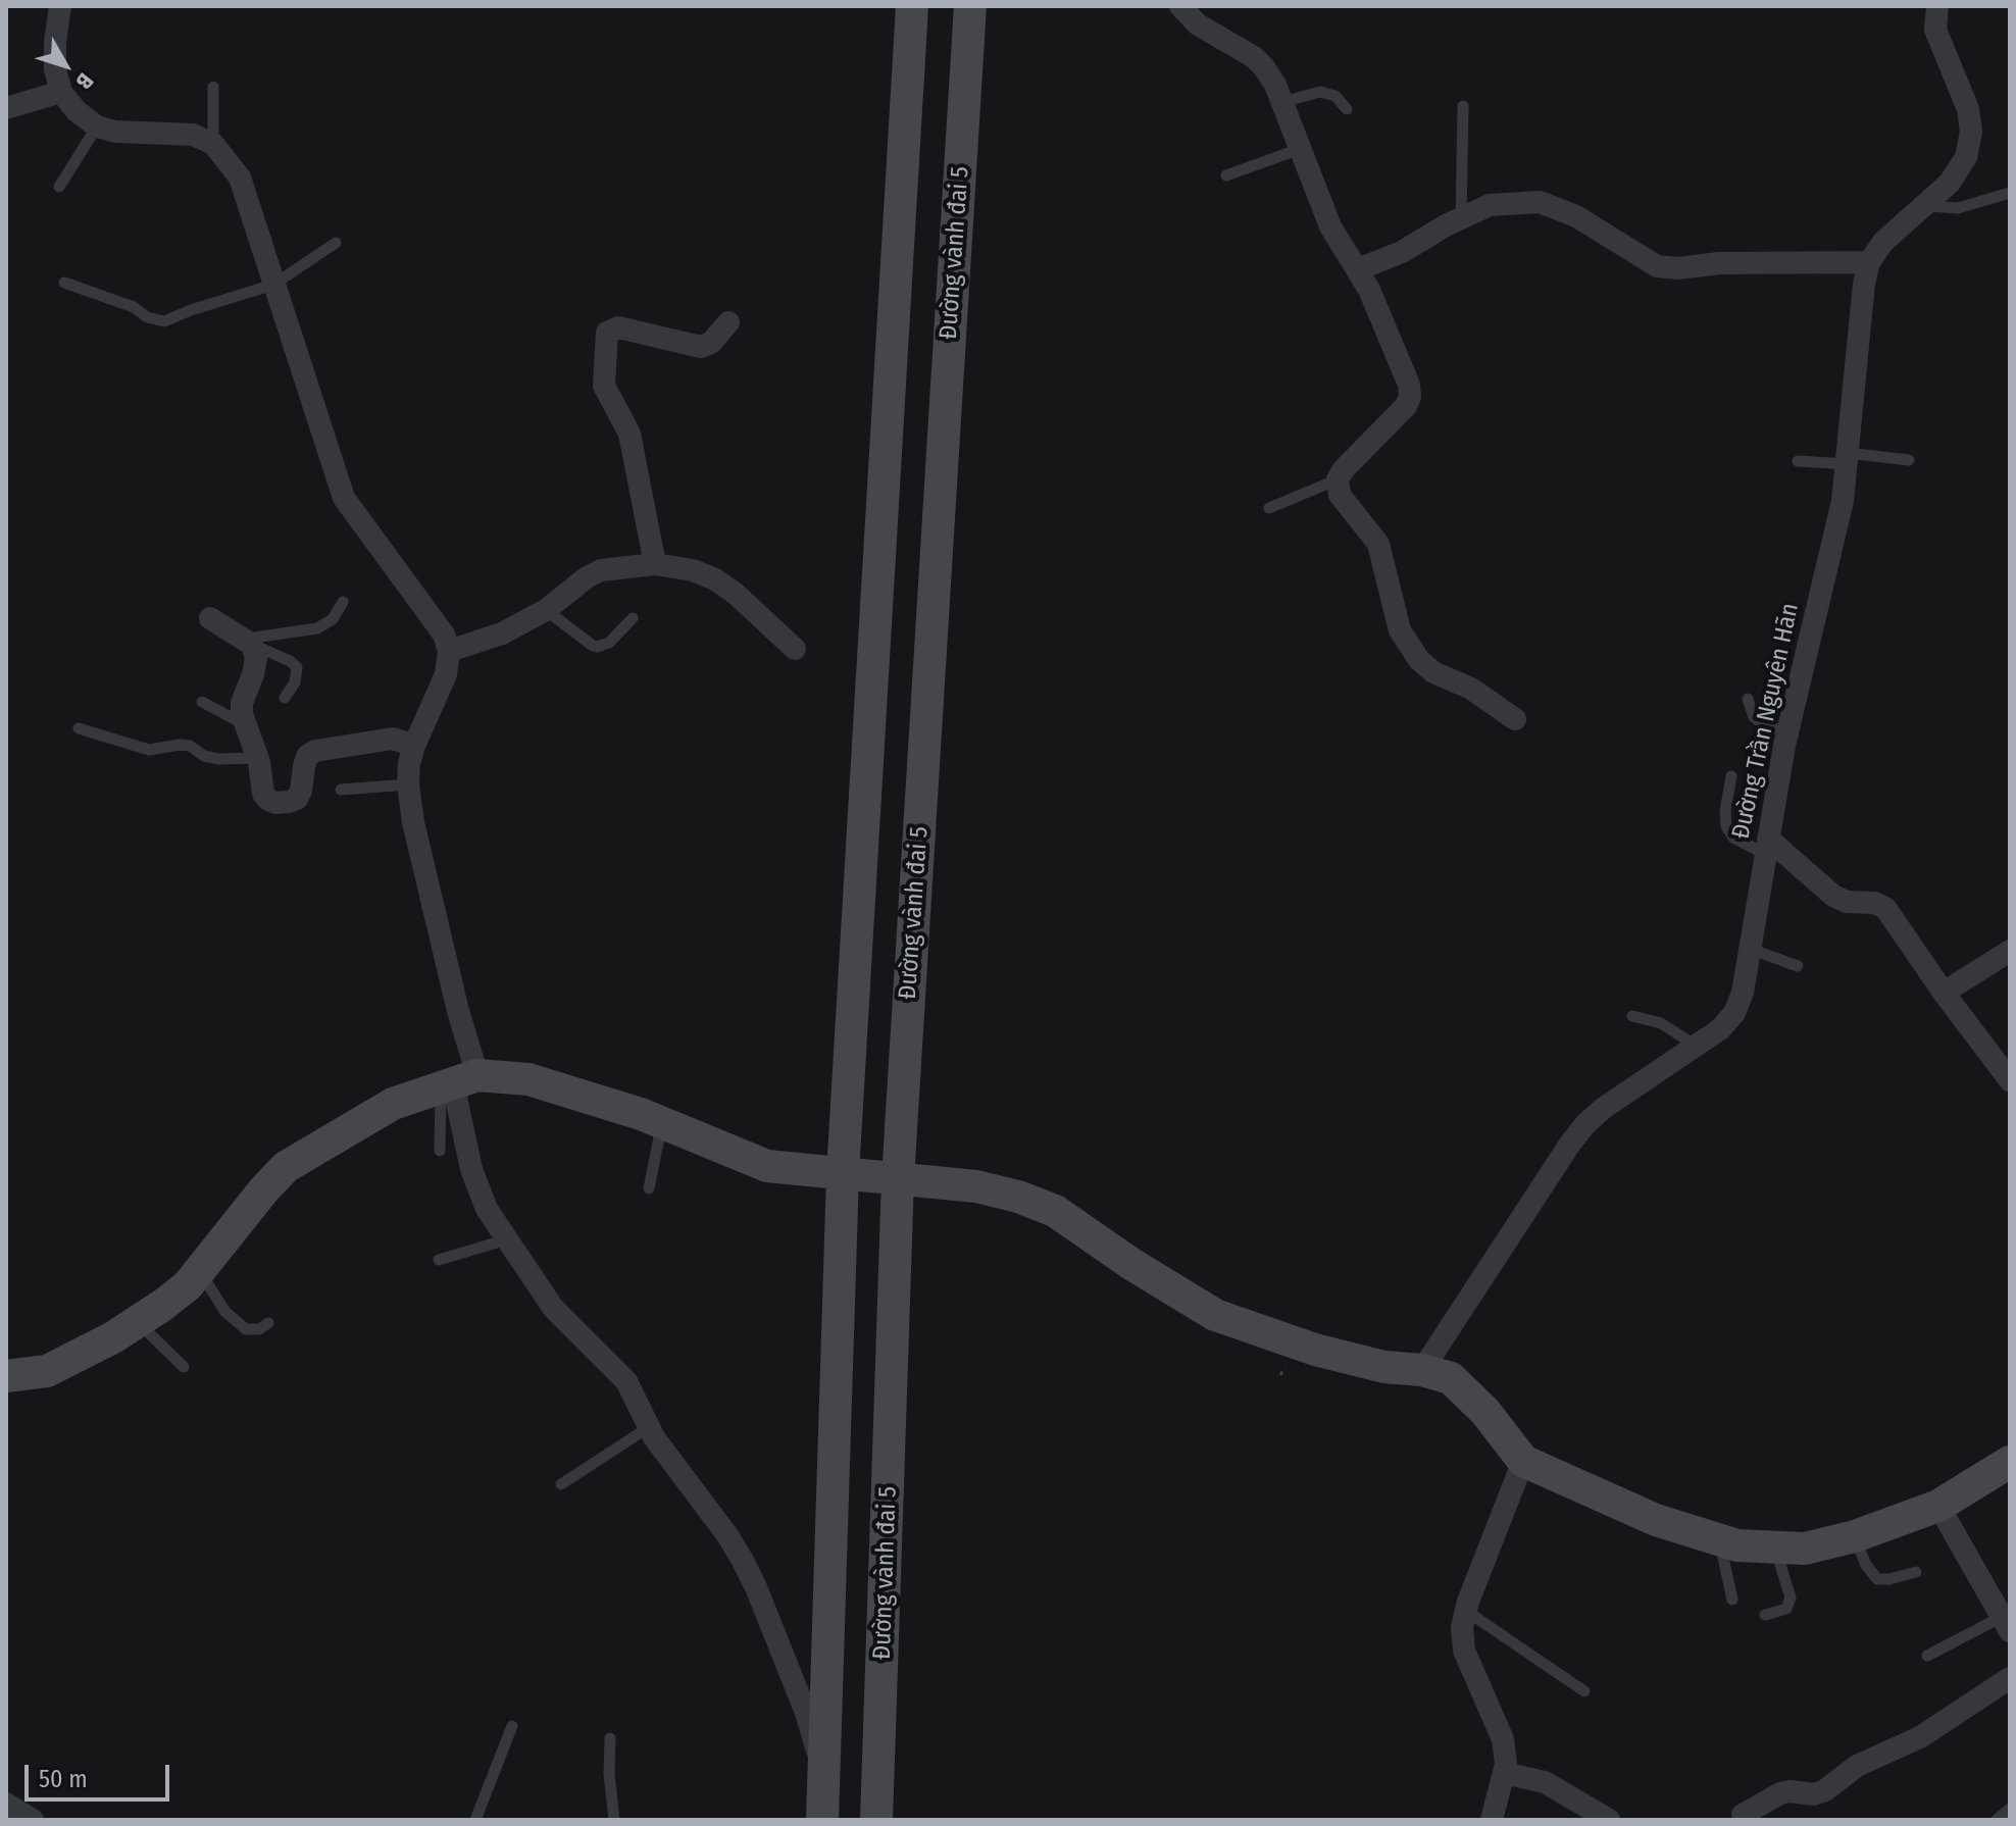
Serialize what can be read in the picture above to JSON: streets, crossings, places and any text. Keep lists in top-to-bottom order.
{
  "streets": {
    "main road": ["Đường vành đai 5"],
    "street": ["Đường Trần Nguyên Hãn"]
  },
  "scale_bar": "50 m",
  "north": "bottom right"
}
